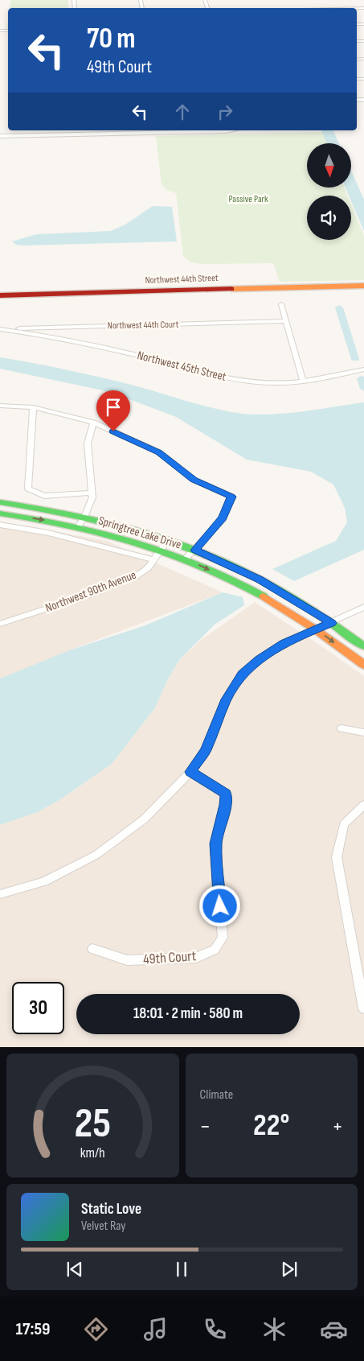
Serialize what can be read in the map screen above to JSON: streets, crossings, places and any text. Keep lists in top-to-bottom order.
{
  "streets": {
    "street": [
      "Northwest 44th Street",
      "Northwest 44th Court",
      "Northwest 45th Street",
      "Springtree Lake Drive",
      "Northwest 90th Avenue",
      "49th Court"
    ]
  },
  "crossings": [
    ["Northwest 44th Court", "Northwest 45th Street"],
    ["Springtree Lake Drive", "Northwest 90th Avenue"]
  ],
  "parks": ["Passive Park"],
  "north": "bottom",
  "page": {
    "turn": ["70 m", "49th Court"],
    "limit": "30",
    "trip": "18:01 · 2 min · 580 m",
    "tile": "Climate",
    "heat": ["−", "22°", "+"],
    "song": ["Static Love", "Velvet Ray"],
    "tabs": "17:59",
    "gauge": ["25", "km/h"]
  }
}
